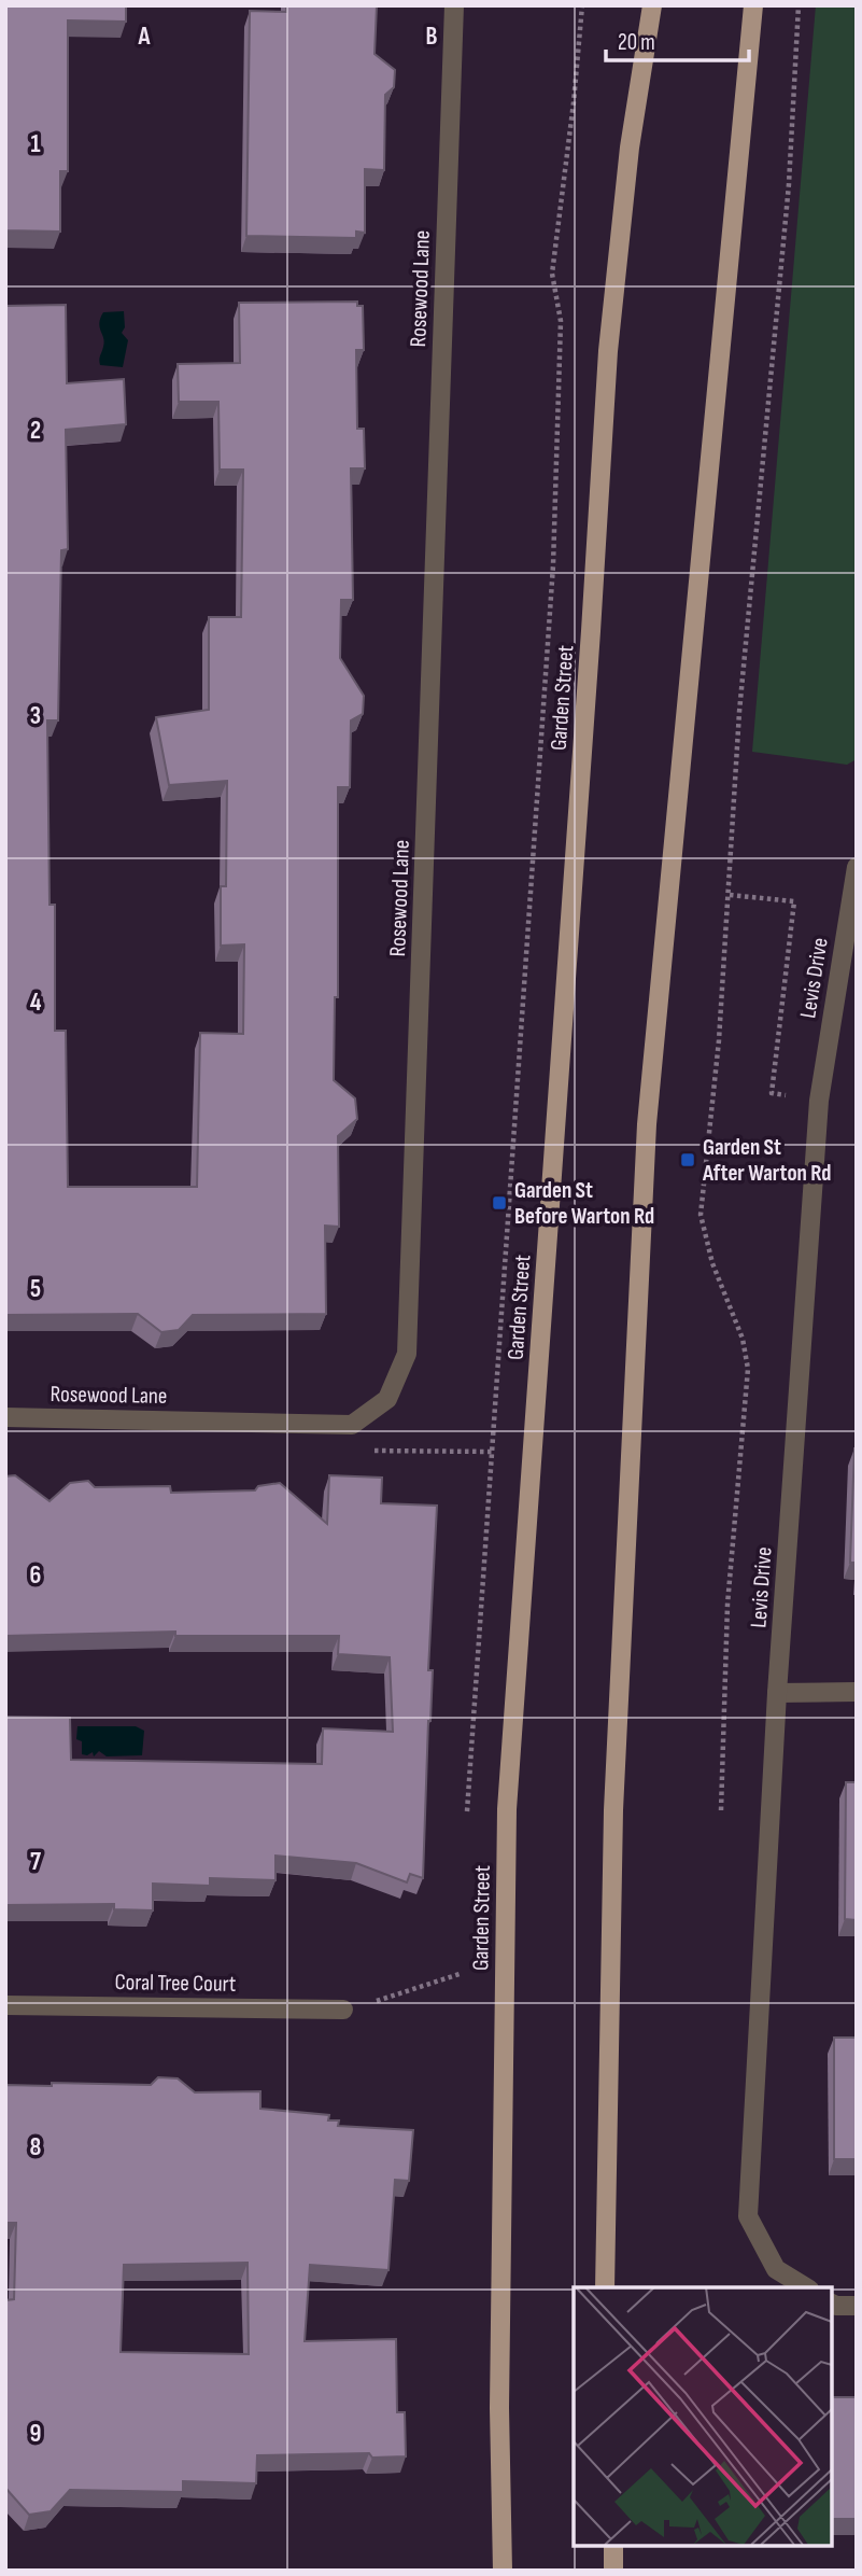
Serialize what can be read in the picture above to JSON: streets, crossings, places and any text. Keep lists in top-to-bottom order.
{
  "streets": {
    "main road": ["Garden Street"],
    "street": ["Rosewood Lane", "Levis Drive", "Coral Tree Court"]
  },
  "places": {
    "transit": ["Garden St After Warton Rd", "Garden St Before Warton Rd"]
  },
  "scale_bar": "20 m",
  "grid": {
    "columns": ["A", "B"],
    "rows": [
      "1",
      "2",
      "3",
      "4",
      "5",
      "6",
      "7",
      "8",
      "9"
    ]
  }
}
